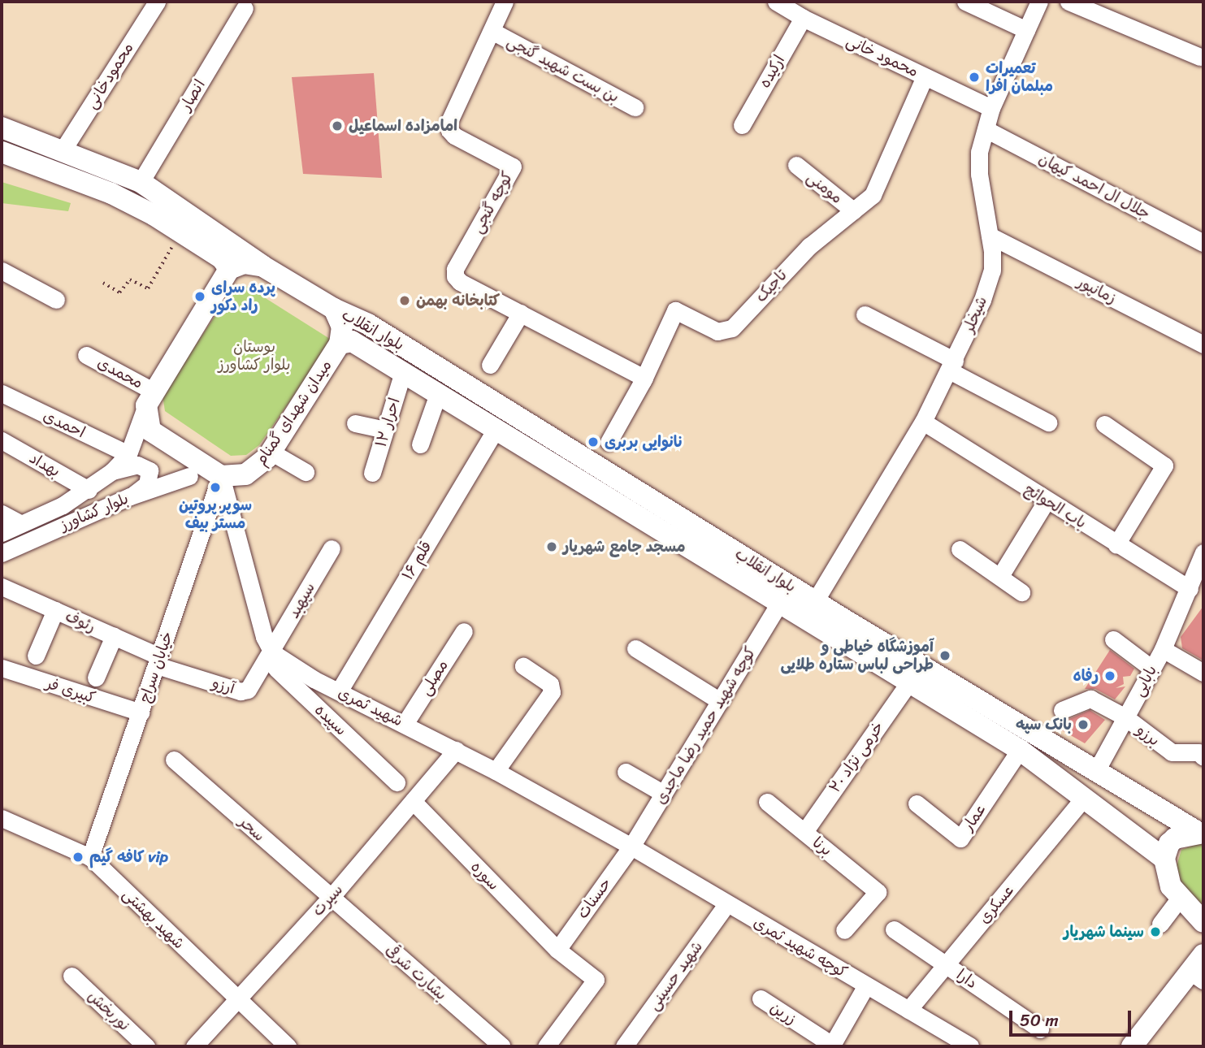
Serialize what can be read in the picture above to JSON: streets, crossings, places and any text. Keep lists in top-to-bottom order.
{
  "streets": {
    "main road": ["بلوار انقلاب", "میدان شهدای گمنام"],
    "street": [
      "محمود خانی",
      "بن بست شهید گنجی",
      "ارکیده",
      "محمودخانی",
      "انصار",
      "جلال ال احمد کیهان",
      "مومنی",
      "کوچه گنجی",
      "تاجیک",
      "زمانپور",
      "شیخلر",
      "محمدی",
      "احرار ۱۲",
      "احمدی",
      "بهداد",
      "باب الحوائج",
      "بلوار کشاورز",
      "قلم ۱۶",
      "سپهبد",
      "رئوف",
      "خیابان سراج",
      "مصلی",
      "بابایی",
      "آرزو",
      "کبیری فر",
      "شهید ثمری",
      "سپیده",
      "کوچه شهید حمید رضا ماجدی",
      "برزو",
      "خرمی نژاد ۲۰",
      "عمار",
      "سحر",
      "برنا",
      "سوره",
      "حسنات",
      "سیرت",
      "عسکری",
      "شهید بهشتی",
      "کوچه شهید ثمری",
      "بشارت شرقی",
      "شهید حسینی",
      "دارا",
      "نوربخش",
      "زرین"
    ]
  },
  "crossings": [
    ["محمود خانی", "ارکیده"],
    ["محمود خانی", "تاجیک"],
    ["محمود خانی", "شیخلر"],
    ["بن بست شهید گنجی", "کوچه گنجی"],
    ["جلال ال احمد کیهان", "شیخلر"],
    ["مومنی", "تاجیک"],
    ["کوچه گنجی", "تاجیک"],
    ["زمانپور", "شیخلر"],
    ["شیخلر", "بلوار انقلاب"],
    ["شیخلر", "باب الحوائج"],
    ["بلوار انقلاب", "محمدی"],
    ["بلوار انقلاب", "میدان شهدای گمنام"],
    ["بلوار انقلاب", "احرار ۱۲"],
    ["بلوار انقلاب", "بلوار کشاورز"],
    ["بلوار انقلاب", "قلم ۱۶"],
    ["بلوار انقلاب", "خیابان سراج"],
    ["بلوار انقلاب", "بابایی"],
    ["بلوار انقلاب", "کوچه شهید حمید رضا ماجدی"],
    ["بلوار انقلاب", "خرمی نژاد ۲۰"],
    ["بلوار انقلاب", "عمار"],
    ["بلوار انقلاب", "عسکری"],
    ["محمدی", "میدان شهدای گمنام"],
    ["محمدی", "بلوار کشاورز"],
    ["محمدی", "خیابان سراج"],
    ["میدان شهدای گمنام", "بلوار کشاورز"],
    ["میدان شهدای گمنام", "خیابان سراج"],
    ["احمدی", "بلوار کشاورز"],
    ["بهداد", "بلوار کشاورز"],
    ["باب الحوائج", "بابایی"],
    ["بلوار کشاورز", "خیابان سراج"],
    ["قلم ۱۶", "شهید ثمری"],
    ["سپهبد", "آرزو"],
    ["سپهبد", "شهید ثمری"],
    ["سپهبد", "سپیده"],
    ["رئوف", "خیابان سراج"],
    ["رئوف", "آرزو"],
    ["خیابان سراج", "آرزو"],
    ["خیابان سراج", "کبیری فر"],
    ["خیابان سراج", "شهید بهشتی"],
    ["مصلی", "شهید ثمری"],
    ["بابایی", "برزو"],
    ["آرزو", "شهید ثمری"],
    ["آرزو", "سپیده"],
    ["شهید ثمری", "سپیده"],
    ["شهید ثمری", "کوچه شهید حمید رضا ماجدی"],
    ["شهید ثمری", "حسنات"],
    ["شهید ثمری", "سیرت"],
    ["شهید ثمری", "کوچه شهید ثمری"],
    ["کوچه شهید حمید رضا ماجدی", "حسنات"],
    ["کوچه شهید حمید رضا ماجدی", "کوچه شهید ثمری"],
    ["خرمی نژاد ۲۰", "برنا"],
    ["سحر", "سیرت"],
    ["سحر", "بشارت شرقی"],
    ["سوره", "حسنات"],
    ["سوره", "سیرت"],
    ["حسنات", "کوچه شهید ثمری"],
    ["سیرت", "شهید بهشتی"],
    ["سیرت", "بشارت شرقی"],
    ["عسکری", "کوچه شهید ثمری"],
    ["عسکری", "دارا"],
    ["کوچه شهید ثمری", "شهید حسینی"]
  ],
  "parks": ["بوستان بلوار کشاورز"],
  "places": [
    "تعمیرات مبلمان افرا",
    "امامزاده اسماعیل",
    "پرده سرای راد دکور",
    "کتابخانه بهمن",
    "نانوایی بربری",
    "سوپر پروتین مستر بیف",
    "مسجد جامع شهریار",
    "آموزشگاه خیاطی و طراحی لباس ستاره طلایی",
    "رفاه",
    "بانک سپه",
    "کافه گیم vip",
    "سینما شهریار"
  ],
  "scale_bar": "50 m"
}
